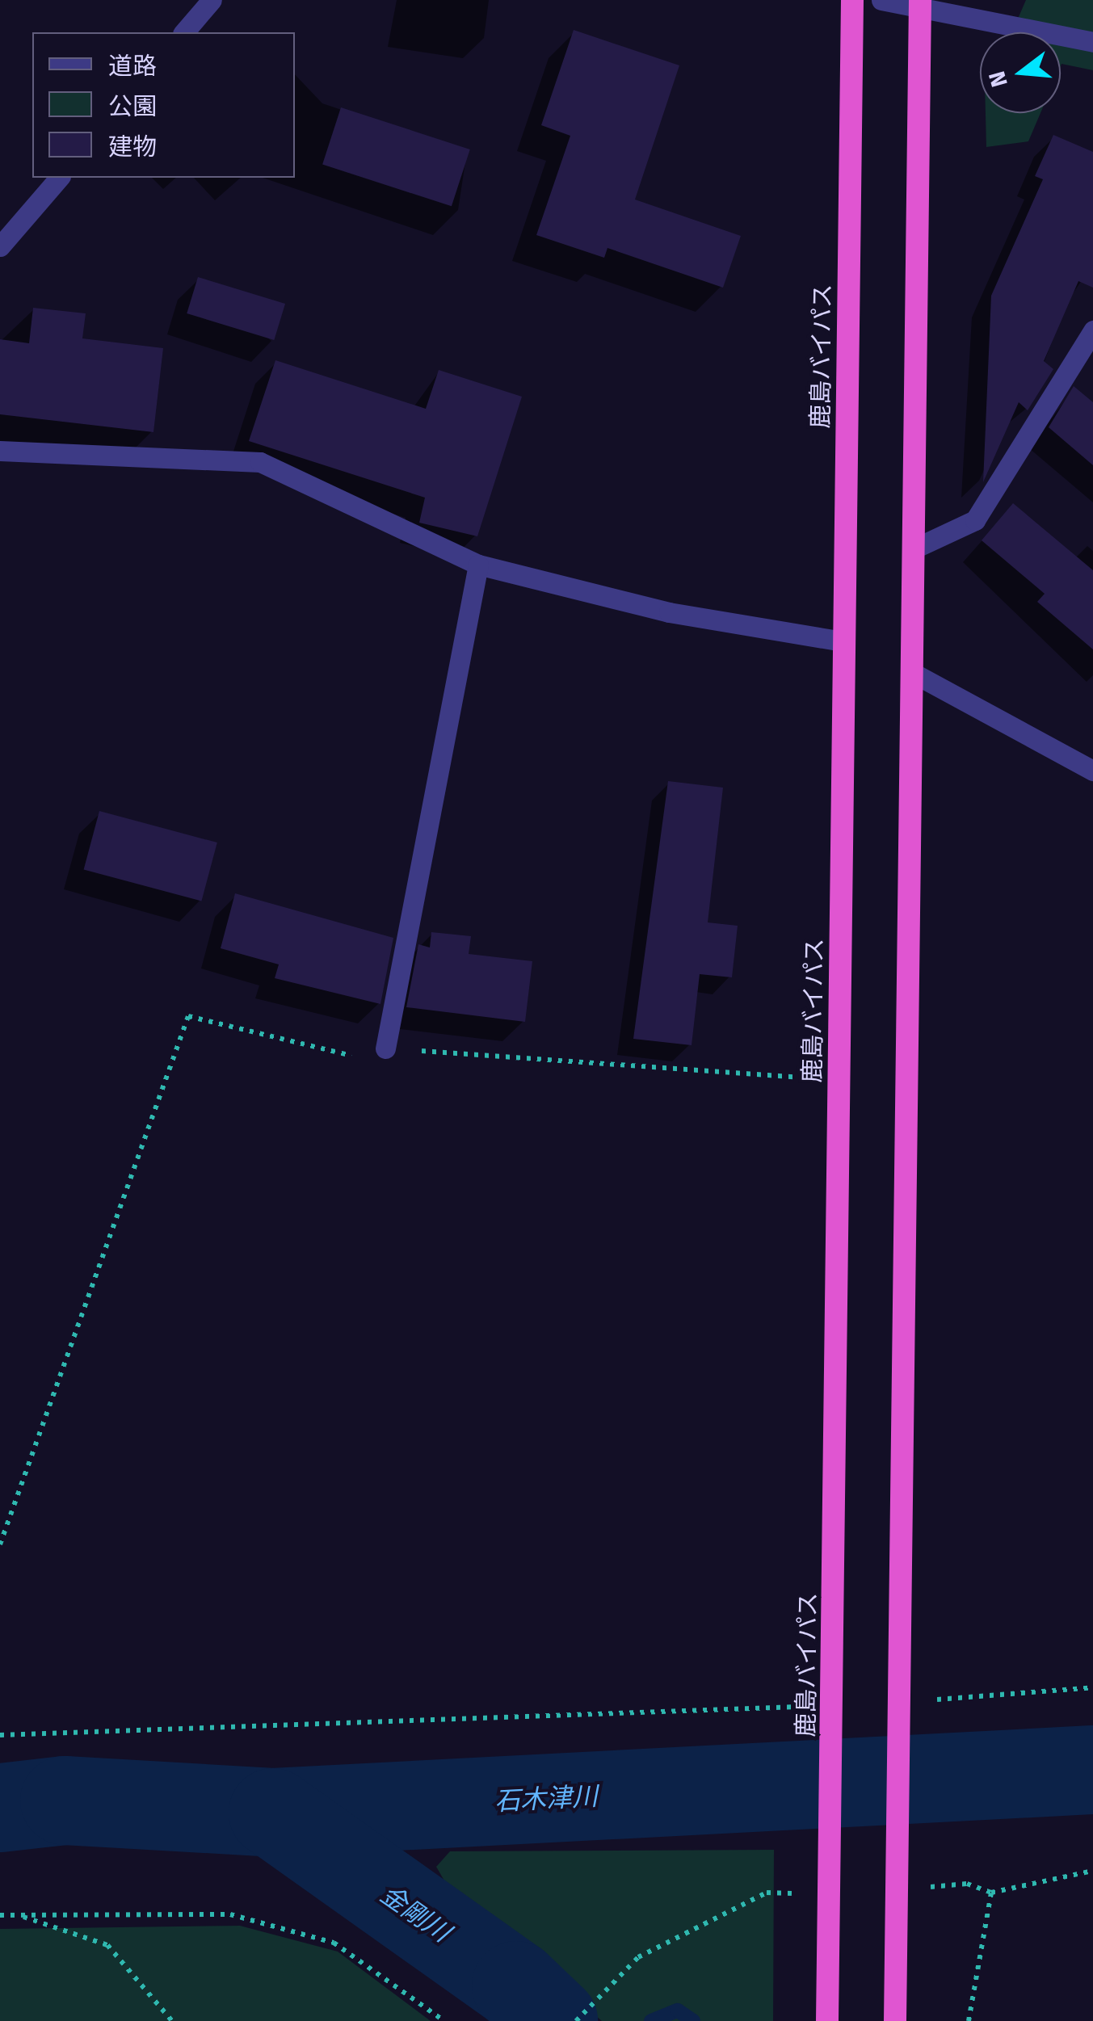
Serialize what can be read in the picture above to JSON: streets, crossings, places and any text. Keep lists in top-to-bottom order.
{
  "streets": {
    "highway": ["鹿島バイパス"]
  },
  "water": ["石木津川", "金剛川"],
  "legend": ["道路", "公園", "建物"],
  "north": "left"
}
